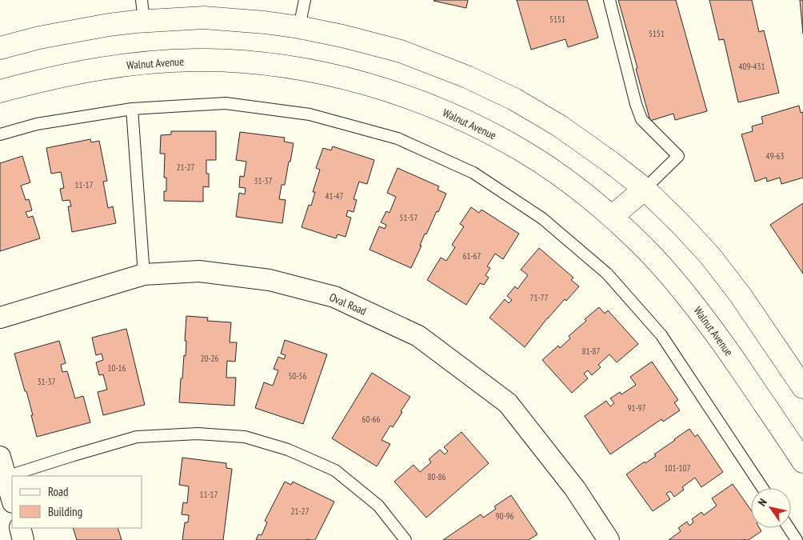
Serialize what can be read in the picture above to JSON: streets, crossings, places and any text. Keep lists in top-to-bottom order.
{
  "streets": {
    "main road": ["Walnut Avenue"],
    "street": ["Oval Road"]
  },
  "house_numbers": [
    "5151",
    "5151",
    "409-431",
    "49-63",
    "21-27",
    "31-37",
    "11-17",
    "41-47",
    "51-57",
    "61-67",
    "71-77",
    "81-87",
    "20-26",
    "10-16",
    "50-56",
    "31-37",
    "91-97",
    "60-66",
    "101-107",
    "80-86",
    "11-17",
    "21-27",
    "90-96"
  ],
  "legend": ["Road", "Building"],
  "north": "top left"
}
